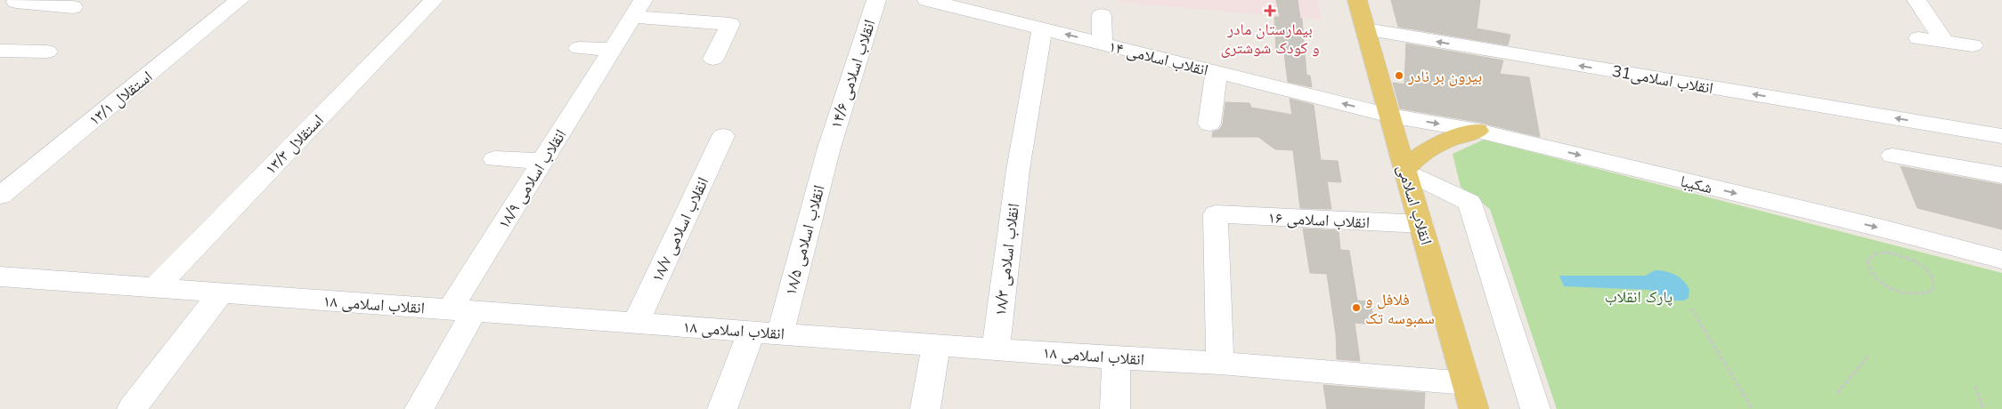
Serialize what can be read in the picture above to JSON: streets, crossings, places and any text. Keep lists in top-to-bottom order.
{
  "streets": {
    "main road": ["انقلاب اسلامی"],
    "street": [
      "۱۴ انقلاب اسلامی",
      "۱۴/۶ انقلاب اسلامی",
      "31انقلاب اسلامی",
      "۱۳/۱ استقلال",
      "۱۳/۳ استقلال",
      "۱۸/۹ انقلاب اسلامی",
      "شکیبا",
      "۱۶ انقلاب اسلامی",
      "۱۸/۷ انقلاب اسلامی",
      "۱۸/۵ انقلاب اسلامی",
      "۱۸/۳ انقلاب اسلامی",
      "۱۸ انقلاب اسلامی"
    ]
  },
  "crossings": [
    ["۱۴ انقلاب اسلامی", "شکیبا"],
    ["۱۴ انقلاب اسلامی", "انقلاب اسلامی"],
    ["۱۴ انقلاب اسلامی", "۱۸/۳ انقلاب اسلامی"],
    ["۱۴/۶ انقلاب اسلامی", "۱۸/۵ انقلاب اسلامی"],
    ["31انقلاب اسلامی", "انقلاب اسلامی"],
    ["۱۳/۳ استقلال", "۱۸ انقلاب اسلامی"],
    ["۱۸/۹ انقلاب اسلامی", "۱۸ انقلاب اسلامی"],
    ["شکیبا", "انقلاب اسلامی"],
    ["انقلاب اسلامی", "۱۶ انقلاب اسلامی"],
    ["انقلاب اسلامی", "۱۸ انقلاب اسلامی"],
    ["۱۶ انقلاب اسلامی", "۱۸ انقلاب اسلامی"],
    ["۱۸/۷ انقلاب اسلامی", "۱۸ انقلاب اسلامی"],
    ["۱۸/۵ انقلاب اسلامی", "۱۸ انقلاب اسلامی"],
    ["۱۸/۳ انقلاب اسلامی", "۱۸ انقلاب اسلامی"]
  ],
  "one_way": ["۱۴ انقلاب اسلامی", "31انقلاب اسلامی", "شکیبا"],
  "parks": ["پارک انقلاب"],
  "places": {
    "health": ["بیمارستان مادر و کودک شوشتری"],
    "other": ["بیرون بر نادر", "فلافل و سمبوسه تک"]
  }
}
